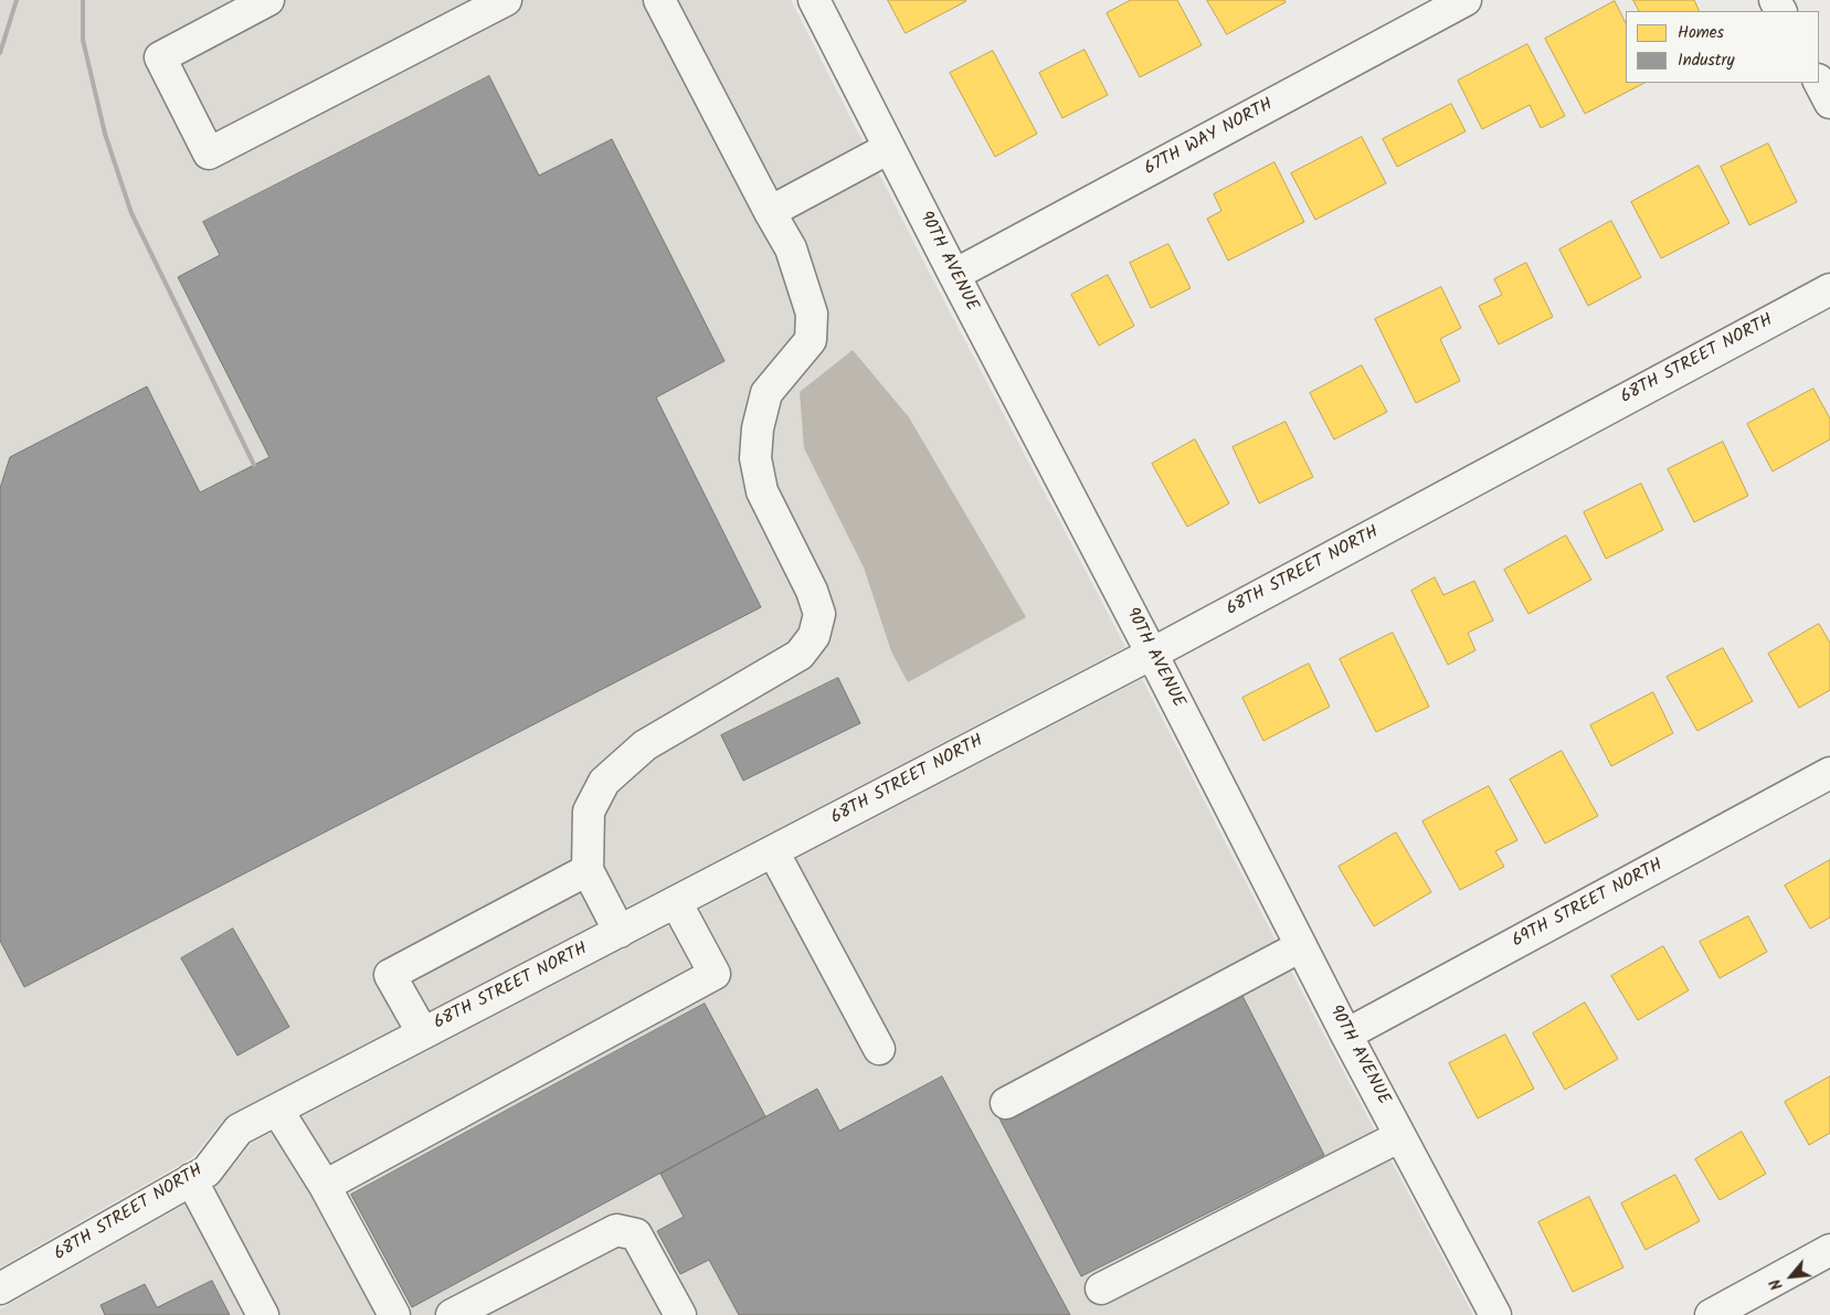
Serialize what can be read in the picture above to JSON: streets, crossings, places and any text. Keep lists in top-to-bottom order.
{
  "streets": {
    "street": [
      "67TH WAY NORTH",
      "90TH AVENUE",
      "68TH STREET NORTH",
      "69TH STREET NORTH"
    ]
  },
  "crossings": [
    ["67TH WAY NORTH", "90TH AVENUE"],
    ["90TH AVENUE", "68TH STREET NORTH"],
    ["90TH AVENUE", "69TH STREET NORTH"]
  ],
  "legend": ["Homes", "Industry"],
  "north": "bottom left"
}
